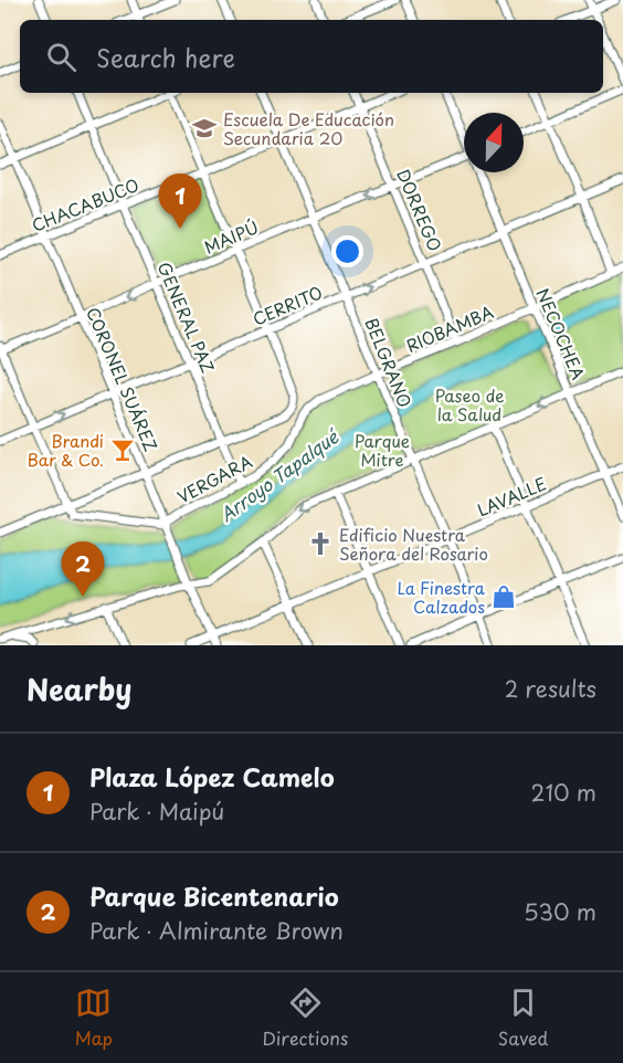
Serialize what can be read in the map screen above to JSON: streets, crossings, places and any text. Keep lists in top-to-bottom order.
{
  "streets": {
    "street": [
      "CHACABUCO",
      "DORREGO",
      "MAIPÚ",
      "CERRITO",
      "GENERAL PAZ",
      "RIOBAMBA",
      "NECOCHEA",
      "BELGRANO",
      "CORONEL SUÁREZ",
      "VERGARA",
      "LAVALLE"
    ]
  },
  "crossings": [
    ["CHACABUCO", "DORREGO"],
    ["CHACABUCO", "GENERAL PAZ"],
    ["CHACABUCO", "BELGRANO"],
    ["CHACABUCO", "CORONEL SUÁREZ"],
    ["DORREGO", "MAIPÚ"],
    ["DORREGO", "CERRITO"],
    ["DORREGO", "RIOBAMBA"],
    ["MAIPÚ", "GENERAL PAZ"],
    ["MAIPÚ", "BELGRANO"],
    ["MAIPÚ", "CORONEL SUÁREZ"],
    ["CERRITO", "GENERAL PAZ"],
    ["CERRITO", "NECOCHEA"],
    ["CERRITO", "BELGRANO"],
    ["CERRITO", "CORONEL SUÁREZ"],
    ["GENERAL PAZ", "VERGARA"],
    ["RIOBAMBA", "NECOCHEA"],
    ["RIOBAMBA", "BELGRANO"],
    ["RIOBAMBA", "VERGARA"],
    ["NECOCHEA", "LAVALLE"],
    ["BELGRANO", "LAVALLE"],
    ["CORONEL SUÁREZ", "VERGARA"],
    ["CORONEL SUÁREZ", "LAVALLE"]
  ],
  "water": ["Arroyo Tapalqué"],
  "parks": ["Paseo de la Salud", "Parque Mitre"],
  "places": {
    "school or university": ["Escuela De Educación Secundaria 20"],
    "bar": ["Brandi Bar & Co."],
    "church": ["Edificio Nuestra Señora del Rosario"],
    "shop": ["La Finestra Calzados"]
  },
  "north": "top",
  "page": {
    "search": "Search here",
    "pins": ["1", "2"],
    "heading": ["Nearby", "2 results"],
    "list": [
      {
        "mark": "1",
        "name": "Plaza López Camelo",
        "note": "Park · Maipú",
        "value": "210 m"
      },
      {
        "mark": "2",
        "name": "Parque Bicentenario",
        "note": "Park · Almirante Brown",
        "value": "530 m"
      }
    ],
    "nav": ["Map", "Directions", "Saved"]
  }
}
